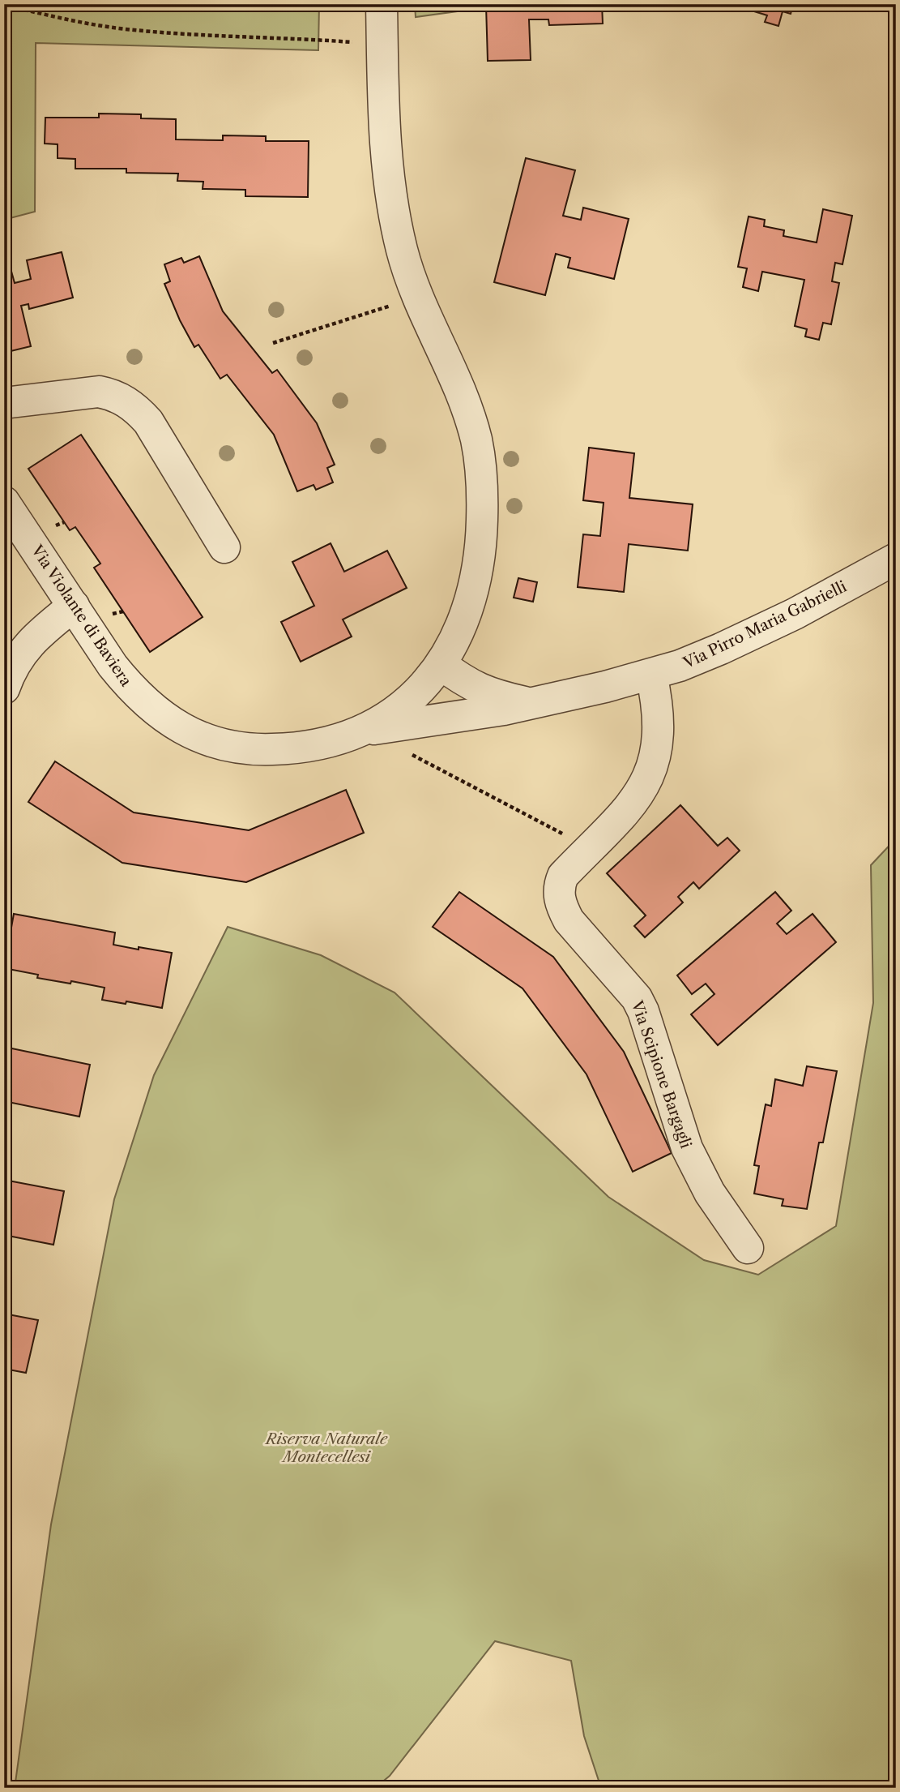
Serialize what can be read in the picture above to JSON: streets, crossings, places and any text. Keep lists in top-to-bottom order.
{
  "streets": {
    "street": ["Via Violante di Baviera", "Via Pirro Maria Gabrielli", "Via Scipione Bargagli"]
  },
  "crossings": [
    ["Via Violante di Baviera", "Via Pirro Maria Gabrielli"],
    ["Via Pirro Maria Gabrielli", "Via Scipione Bargagli"]
  ],
  "parks": ["Riserva Naturale Montecellesi"]
}
